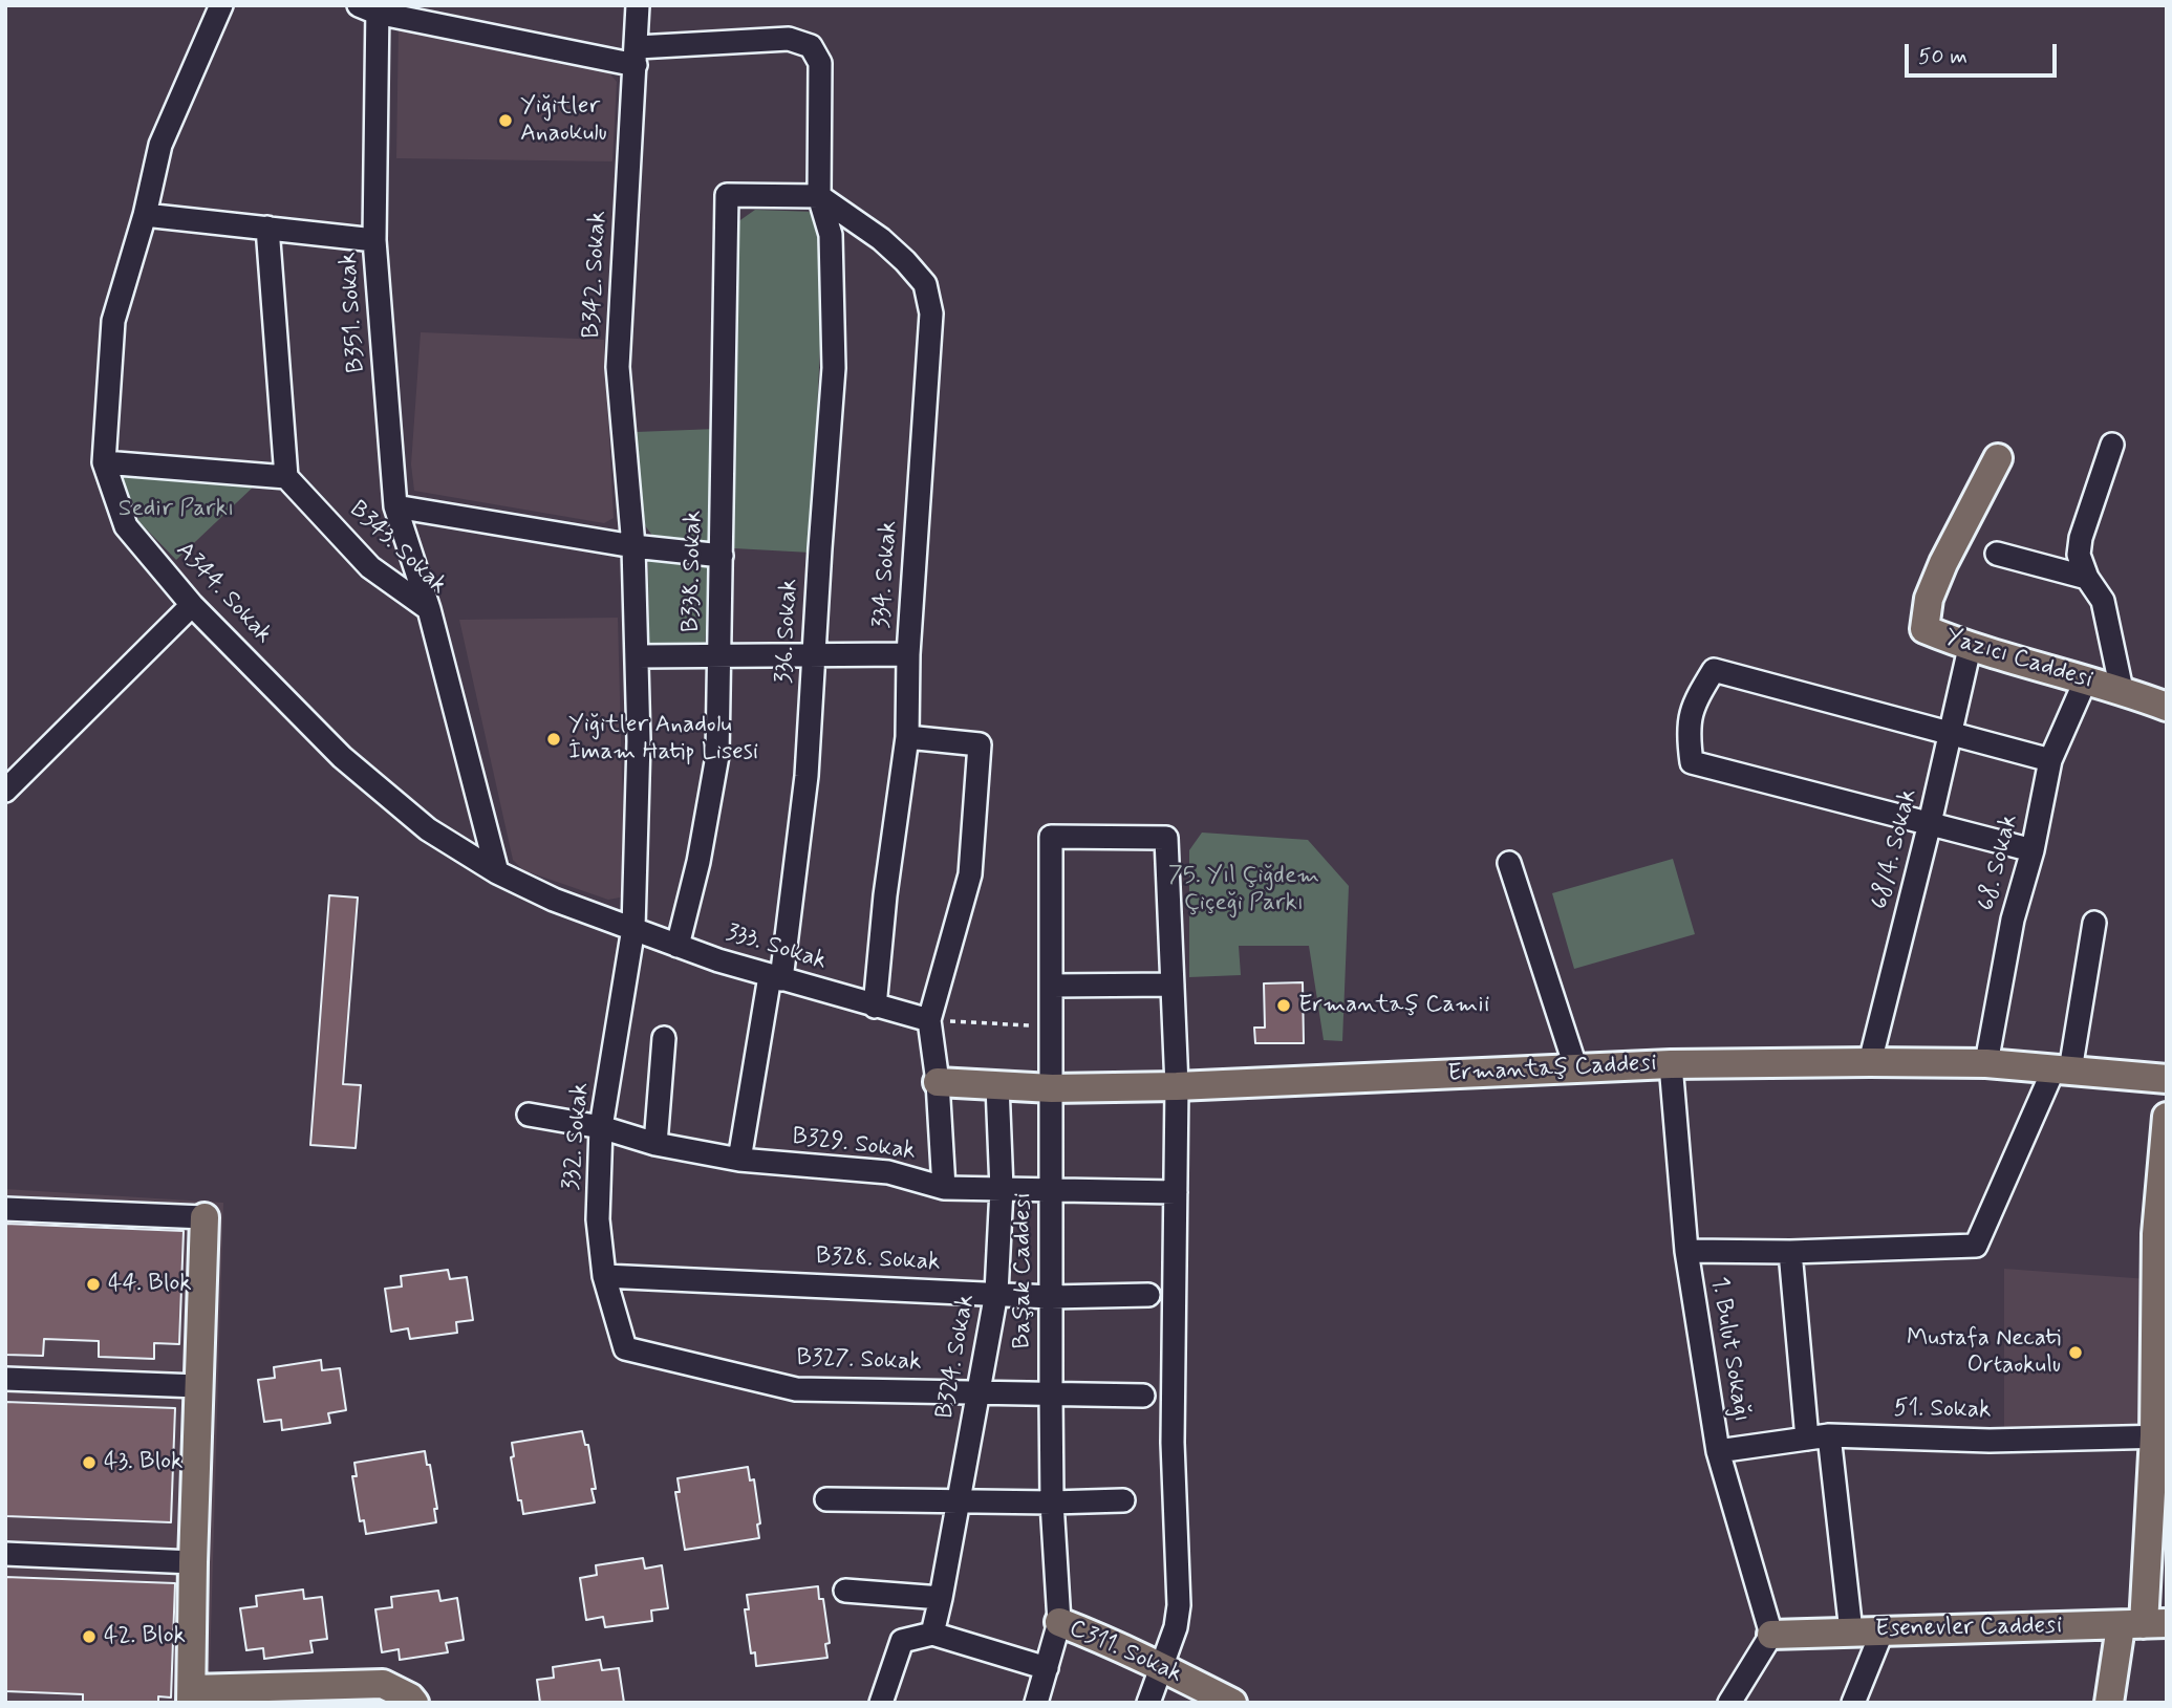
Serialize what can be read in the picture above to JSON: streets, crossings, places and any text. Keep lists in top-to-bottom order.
{
  "streets": {
    "main road": [
      "Yazıcı Caddesi",
      "Ermantaş Caddesi",
      "Esenevler Caddesi",
      "C311. Sokak"
    ],
    "street": [
      "B342. Sokak",
      "B351. Sokak",
      "B343. Sokak",
      "B338. Sokak",
      "334. Sokak",
      "A344. Sokak",
      "336. Sokak",
      "68/4. Sokak",
      "68. Sokak",
      "333. Sokak",
      "332. Sokak",
      "B329. Sokak",
      "B328. Sokak",
      "Başak Caddesi",
      "1. Bulut Sokağı",
      "B324. Sokak",
      "B327. Sokak",
      "51. Sokak"
    ]
  },
  "crossings": [
    ["B342. Sokak", "336. Sokak"],
    ["B342. Sokak", "333. Sokak"],
    ["B342. Sokak", "332. Sokak"],
    ["B351. Sokak", "B343. Sokak"],
    ["B343. Sokak", "A344. Sokak"],
    ["B343. Sokak", "333. Sokak"],
    ["B338. Sokak", "334. Sokak"],
    ["B338. Sokak", "336. Sokak"],
    ["B338. Sokak", "333. Sokak"],
    ["334. Sokak", "336. Sokak"],
    ["334. Sokak", "333. Sokak"],
    ["A344. Sokak", "333. Sokak"],
    ["336. Sokak", "333. Sokak"],
    ["336. Sokak", "B329. Sokak"],
    ["Yazıcı Caddesi", "68/4. Sokak"],
    ["Yazıcı Caddesi", "68. Sokak"],
    ["68/4. Sokak", "Ermantaş Caddesi"],
    ["68. Sokak", "Ermantaş Caddesi"],
    ["333. Sokak", "332. Sokak"],
    ["Ermantaş Caddesi", "Başak Caddesi"],
    ["Ermantaş Caddesi", "1. Bulut Sokağı"],
    ["Ermantaş Caddesi", "B324. Sokak"],
    ["332. Sokak", "B329. Sokak"],
    ["332. Sokak", "B328. Sokak"],
    ["332. Sokak", "B327. Sokak"],
    ["B329. Sokak", "Başak Caddesi"],
    ["B329. Sokak", "B324. Sokak"],
    ["B328. Sokak", "Başak Caddesi"],
    ["B328. Sokak", "B324. Sokak"],
    ["Başak Caddesi", "B327. Sokak"],
    ["Başak Caddesi", "C311. Sokak"],
    ["1. Bulut Sokağı", "51. Sokak"],
    ["1. Bulut Sokağı", "Esenevler Caddesi"],
    ["B324. Sokak", "B327. Sokak"]
  ],
  "parks": ["Sedir Parkı", "75. Yıl Çiğdem Çiçeği Parkı"],
  "places": [
    "Yiğitler Anaokulu",
    "Yiğitler Anadolu İmam Hatip Lisesi",
    "Ermantaş Camii",
    "44. Blok",
    "Mustafa Necati Ortaokulu",
    "43. Blok",
    "42. Blok"
  ],
  "scale_bar": "50 m"
}
